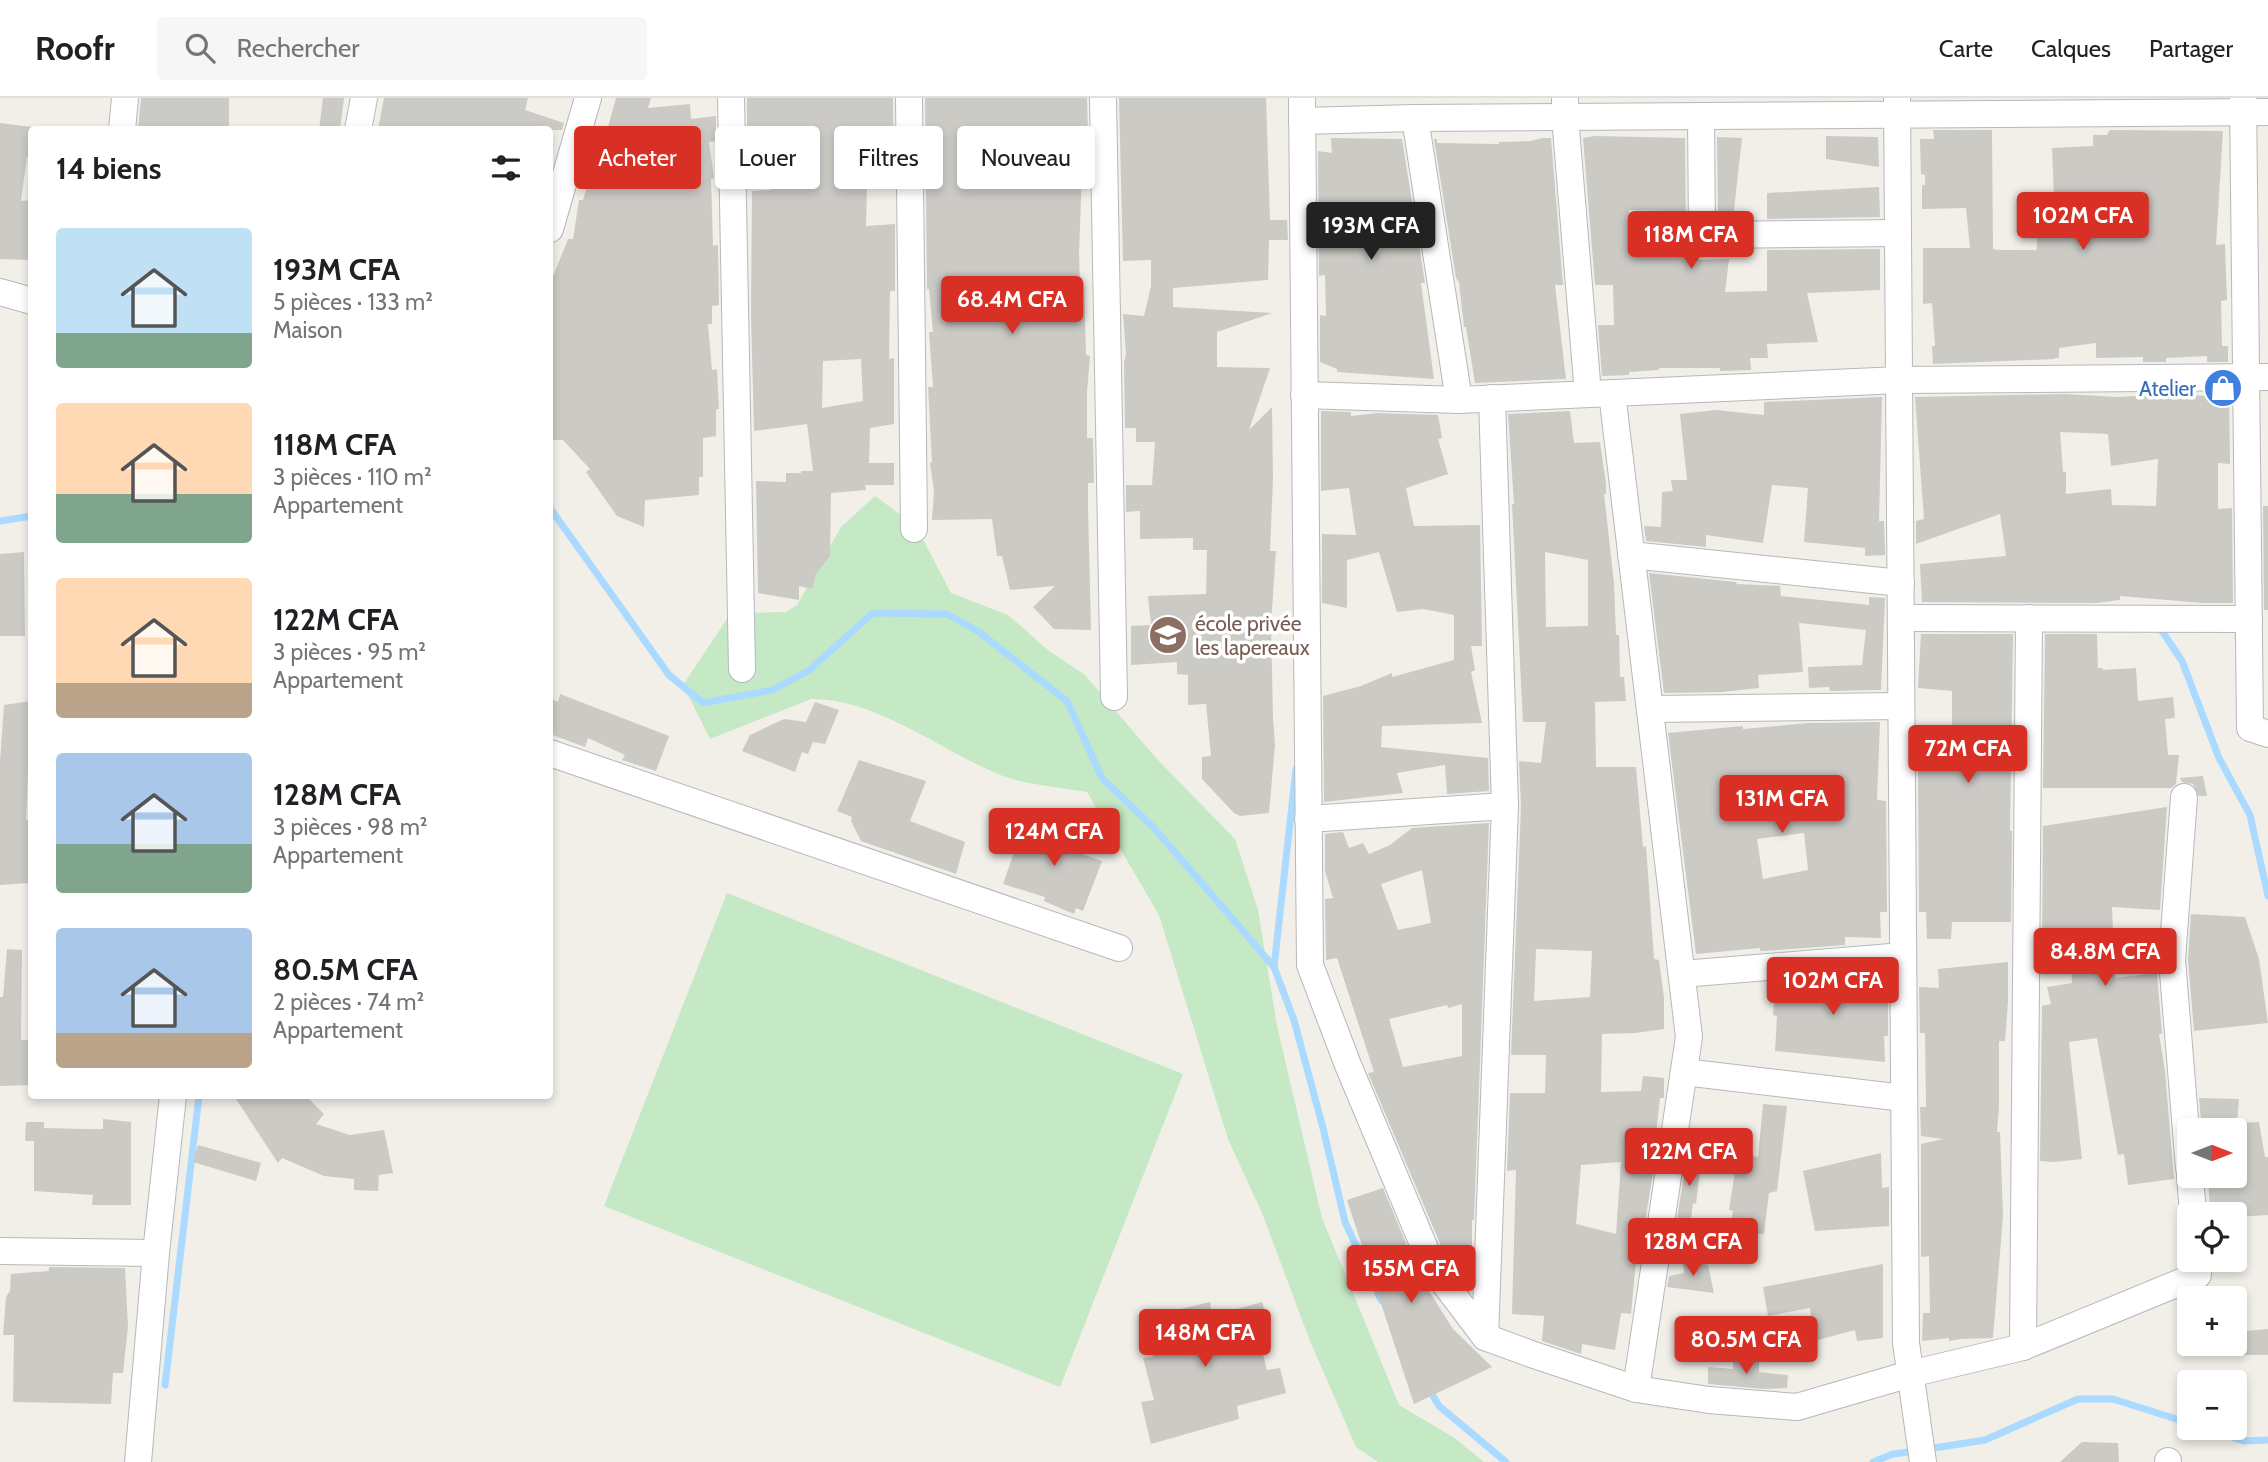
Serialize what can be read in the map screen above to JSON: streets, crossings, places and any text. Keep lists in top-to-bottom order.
{
  "places": {
    "shop": ["Atelier"],
    "school or university": ["école privée les lapereaux"]
  },
  "north": "right",
  "page": {
    "header": "Roofr",
    "search": "Rechercher",
    "nav": ["Carte", "Calques", "Partager"],
    "chip": [
      "Acheter",
      "Louer",
      "Filtres",
      "Nouveau"
    ],
    "heading": "14 biens",
    "price": [
      "102M CFA",
      "193M CFA",
      "118M CFA",
      "68.4M CFA",
      "72M CFA",
      "131M CFA",
      "124M CFA",
      "84.8M CFA",
      "102M CFA",
      "122M CFA",
      "128M CFA",
      "155M CFA",
      "148M CFA",
      "80.5M CFA"
    ],
    "list": [
      {
        "name": "193M CFA",
        "note": "5 pièces · 133 m² · Maison"
      },
      {
        "name": "118M CFA",
        "note": "3 pièces · 110 m² · Appartement"
      },
      {
        "name": "122M CFA",
        "note": "3 pièces · 95 m² · Appartement"
      },
      {
        "name": "128M CFA",
        "note": "3 pièces · 98 m² · Appartement"
      },
      {
        "name": "80.5M CFA",
        "note": "2 pièces · 74 m² · Appartement"
      }
    ],
    "map_buttons": ["+", "−"]
  }
}
